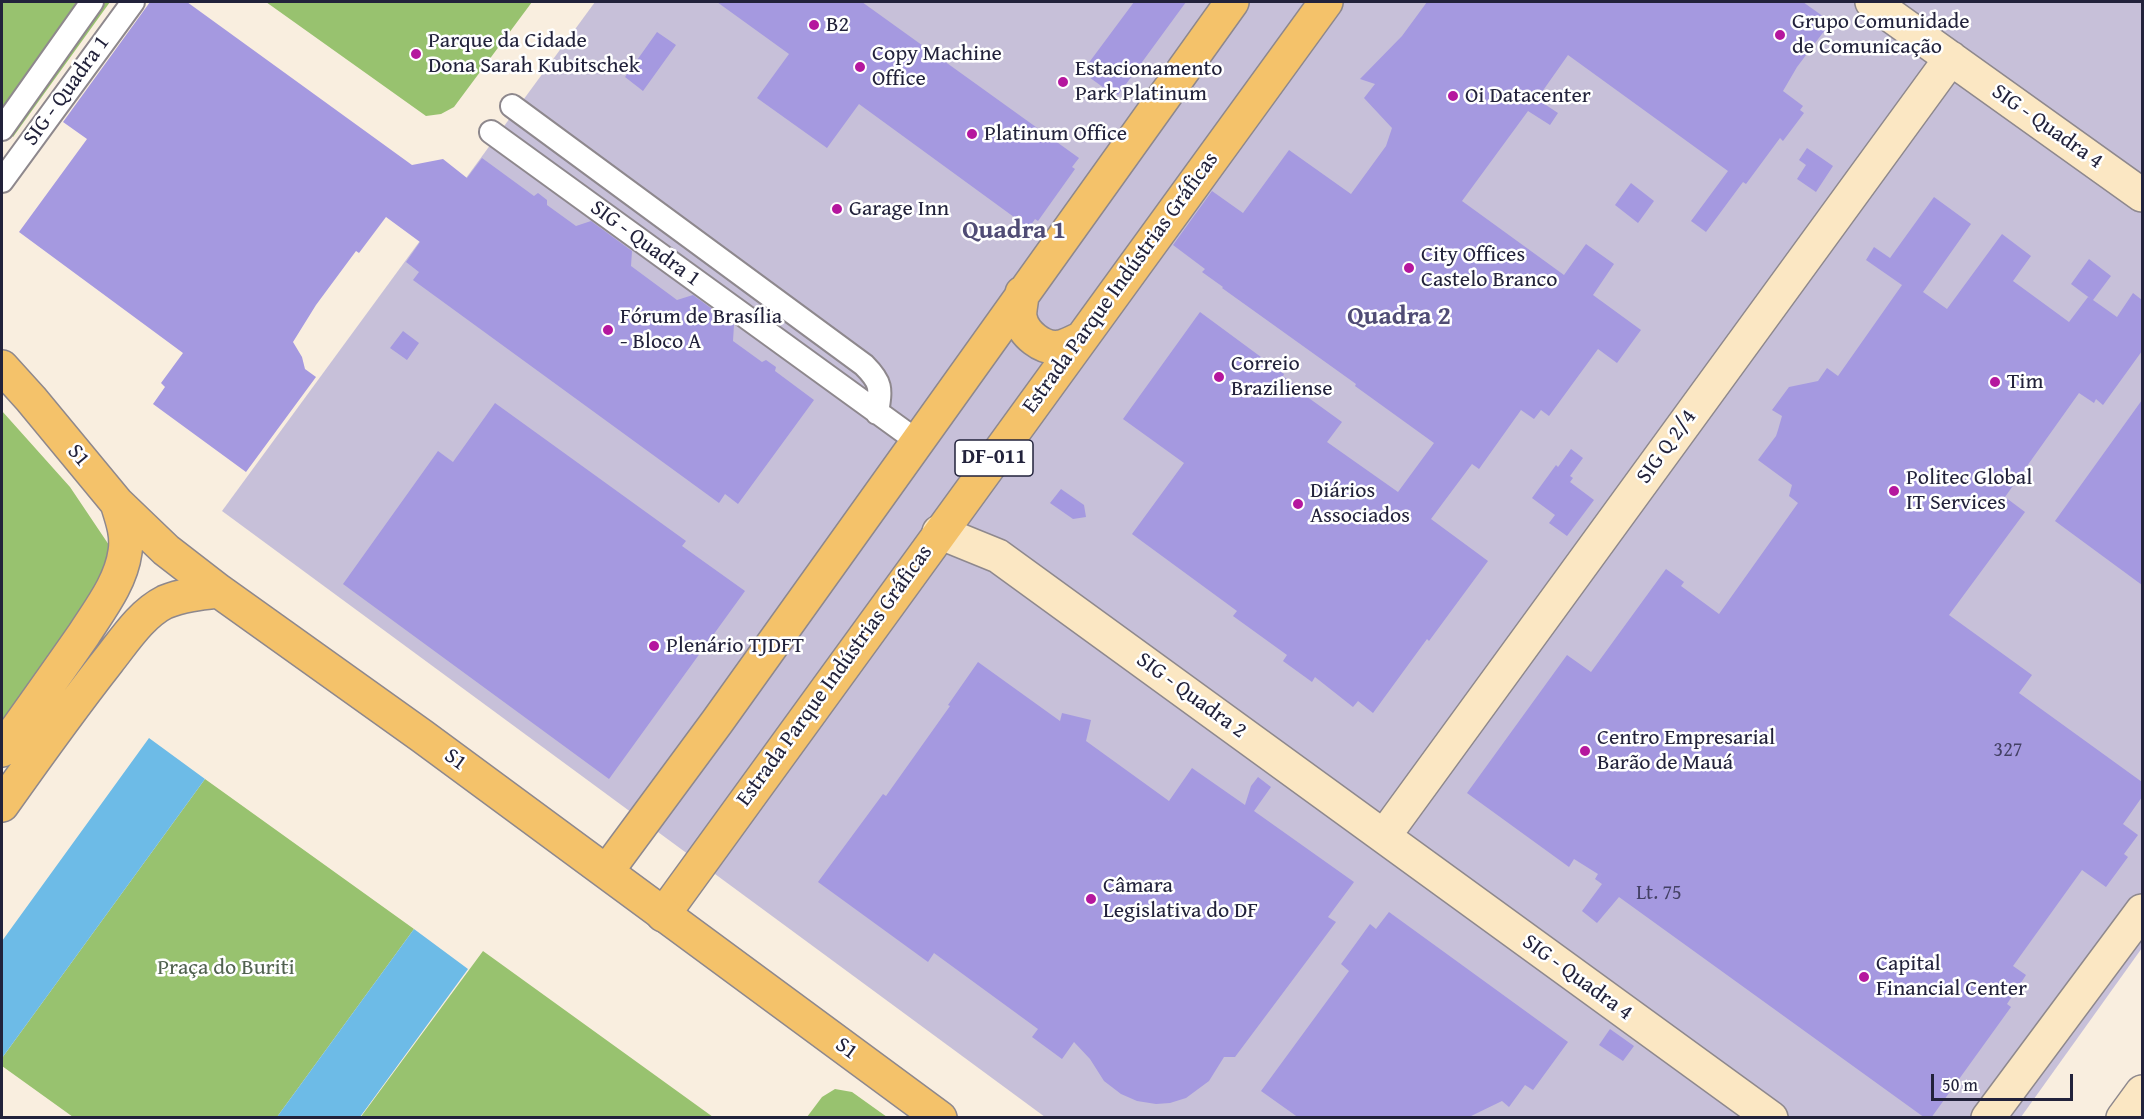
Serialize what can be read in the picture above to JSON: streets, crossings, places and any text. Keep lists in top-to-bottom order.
{
  "streets": {
    "main road": ["Estrada Parque Indústrias Gráficas", "S1", "DF-011"],
    "street": [
      "SIG - Quadra 1",
      "SIG - Quadra 4",
      "SIG Q 2/4",
      "SIG - Quadra 2"
    ]
  },
  "crossings": [
    ["SIG - Quadra 1", "DF-011"],
    ["SIG - Quadra 4", "SIG Q 2/4"],
    ["SIG - Quadra 4", "SIG - Quadra 2"],
    ["Estrada Parque Indústrias Gráficas", "S1"],
    ["Estrada Parque Indústrias Gráficas", "SIG - Quadra 2"],
    ["SIG Q 2/4", "SIG - Quadra 2"],
    ["S1", "DF-011"]
  ],
  "districts": ["Quadra 1", "Quadra 2"],
  "parks": ["Praça do Buriti"],
  "places": [
    "B2",
    "Grupo Comunidade de Comunicação",
    "Parque da Cidade Dona Sarah Kubitschek",
    "Copy Machine Office",
    "Estacionamento Park Platinum",
    "Oi Datacenter",
    "Platinum Office",
    "Garage Inn",
    "City Offices Castelo Branco",
    "Fórum de Brasília - Bloco A",
    "Correio Braziliense",
    "Tim",
    "Politec Global IT Services",
    "Diários Associados",
    "Plenário TJDFT",
    "Centro Empresarial Barão de Mauá",
    "Câmara Legislativa do DF",
    "Capital Financial Center"
  ],
  "house_numbers": ["327", "Lt. 75"],
  "scale_bar": "50 m"
}
